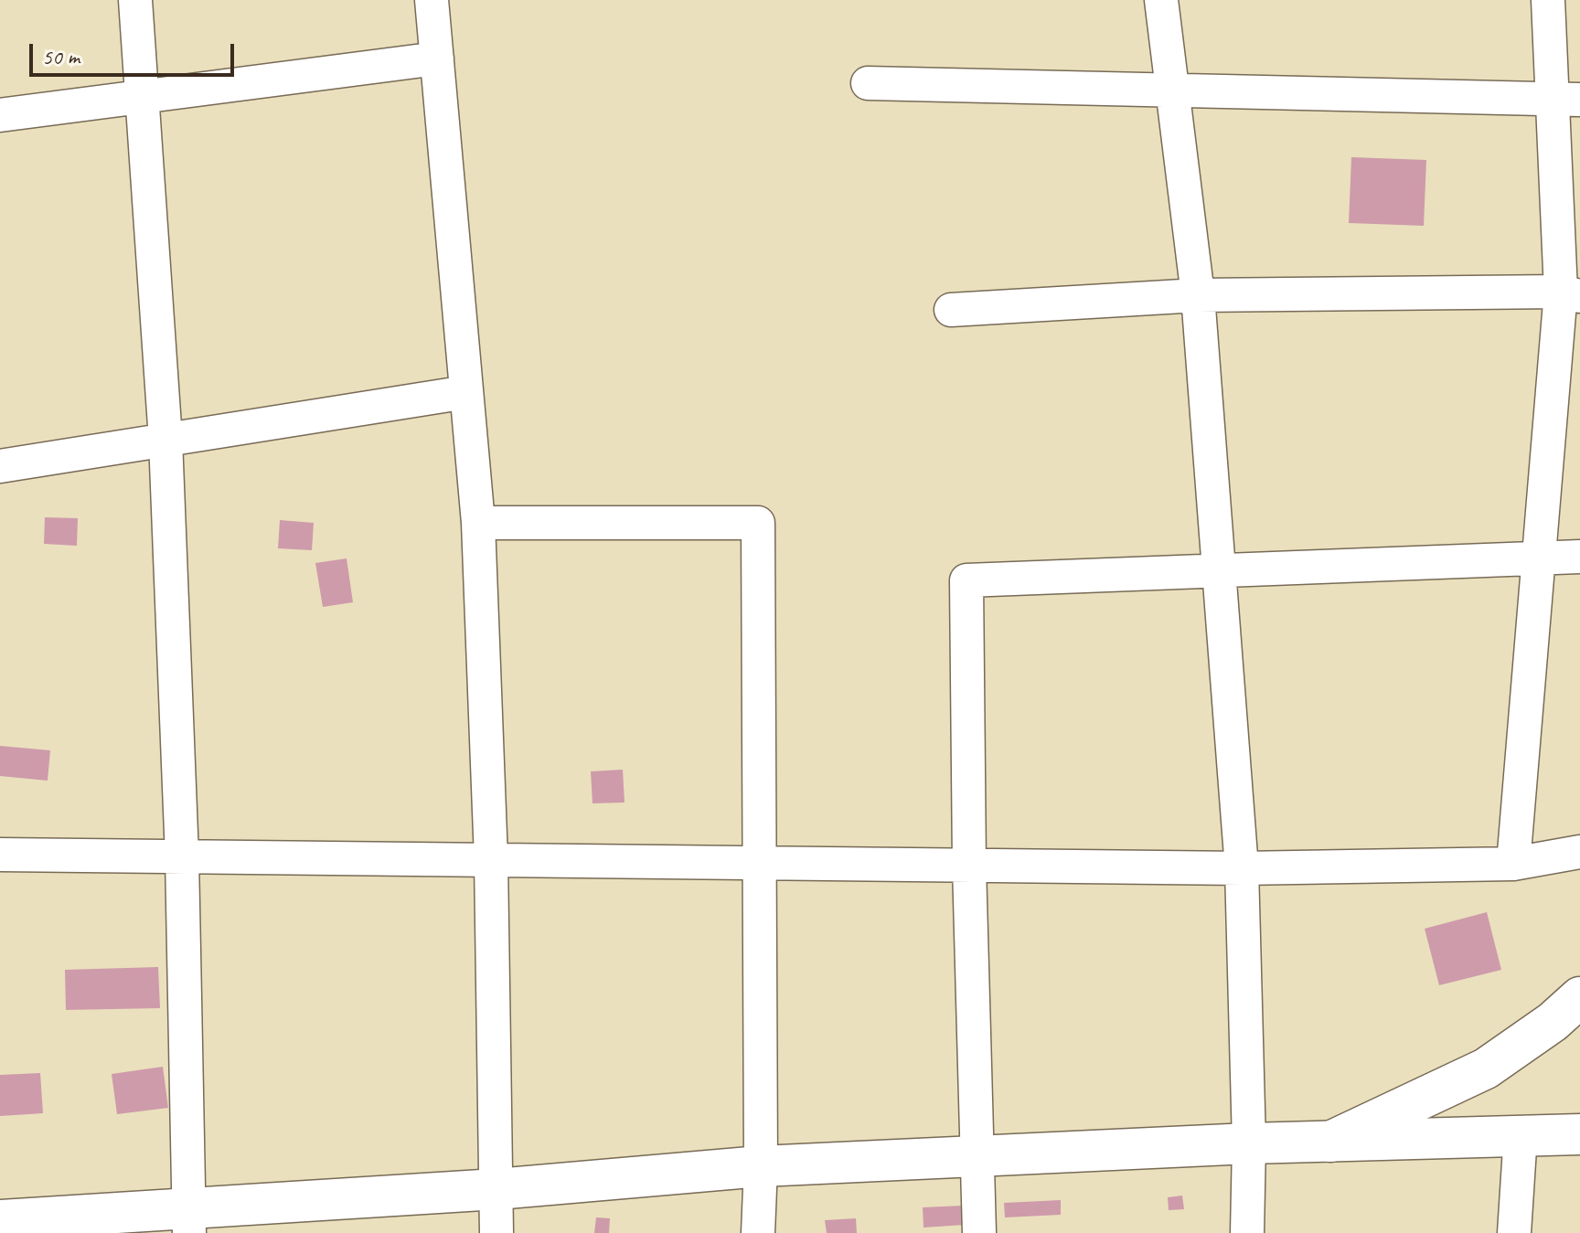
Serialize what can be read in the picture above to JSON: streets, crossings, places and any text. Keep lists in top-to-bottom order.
{
  "scale_bar": "50 m"
}
